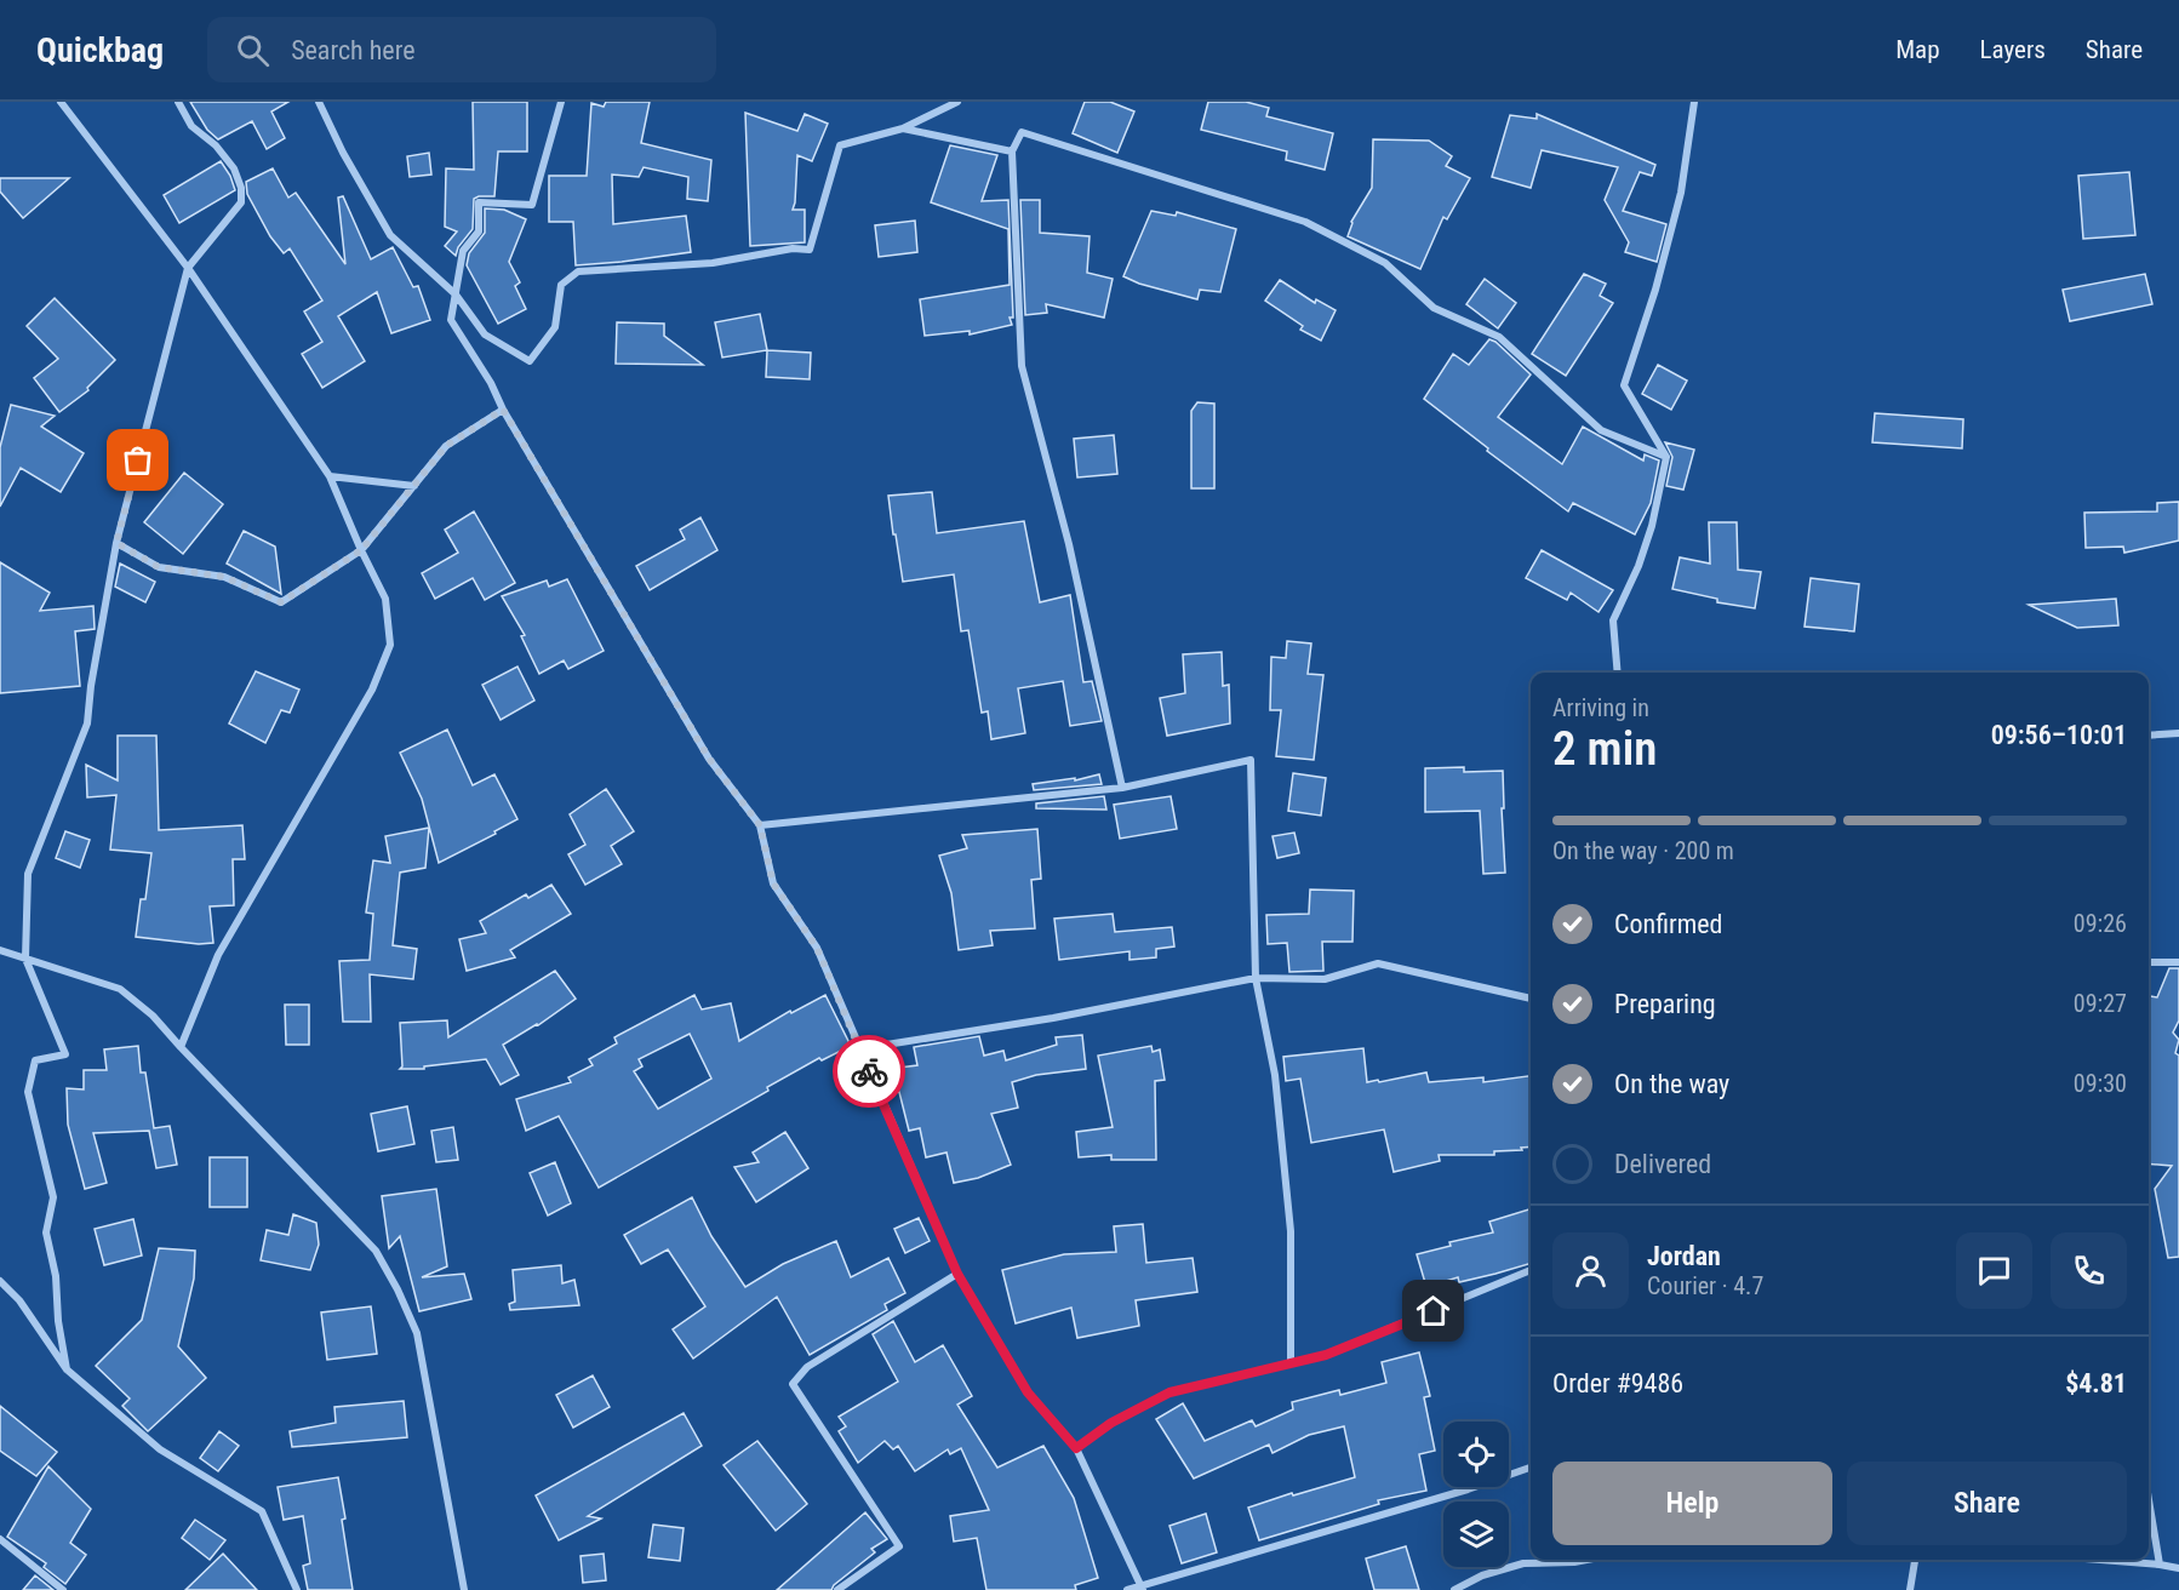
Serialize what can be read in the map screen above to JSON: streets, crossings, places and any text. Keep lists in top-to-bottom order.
{
  "page": {
    "header": "Quickbag",
    "search": "Search here",
    "nav": ["Map", "Layers", "Share"],
    "heading": ["2 min", "Arriving in", "09:56–10:01"],
    "panel": [
      "Jordan",
      "Courier · 4.7",
      "Order #9486",
      "$4.81"
    ],
    "bar": "On the way · 200 m",
    "list": [
      ["Confirmed", "09:26"],
      ["Preparing", "09:27"],
      ["On the way", "09:30"],
      "Delivered"
    ],
    "buttons": ["Help", "Share"]
  }
}
